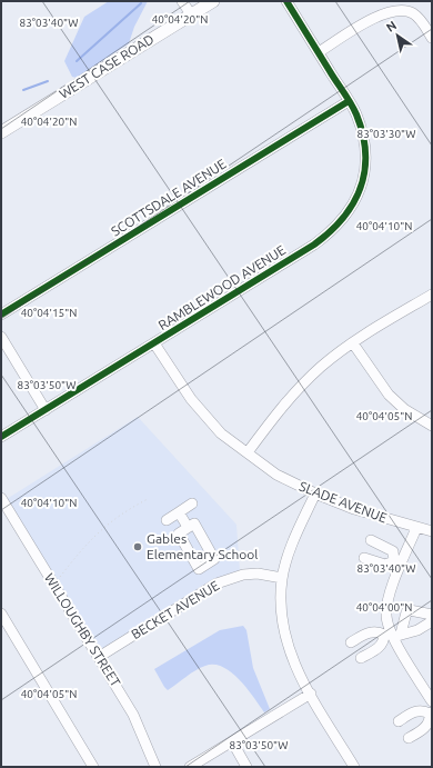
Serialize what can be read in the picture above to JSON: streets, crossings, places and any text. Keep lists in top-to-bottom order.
{
  "streets": {
    "main road": ["WEST CASE ROAD"],
    "street": [
      "SCOTTSDALE AVENUE",
      "RAMBLEWOOD AVENUE",
      "SLADE AVENUE",
      "BECKET AVENUE",
      "WILLOUGHBY STREET"
    ]
  },
  "crossings": [
    ["SCOTTSDALE AVENUE", "RAMBLEWOOD AVENUE"],
    ["RAMBLEWOOD AVENUE", "SLADE AVENUE"],
    ["BECKET AVENUE", "WILLOUGHBY STREET"]
  ],
  "places": ["Gables Elementary School"],
  "north": "top left",
  "coordinates": [
    "40°04'20\"N",
    "83°03'40\"W",
    "83°03'30\"W",
    "40°04'10\"N",
    "40°04'15\"N",
    "83°03'50\"W",
    "40°04'05\"N",
    "40°04'00\"N"
  ]
}
